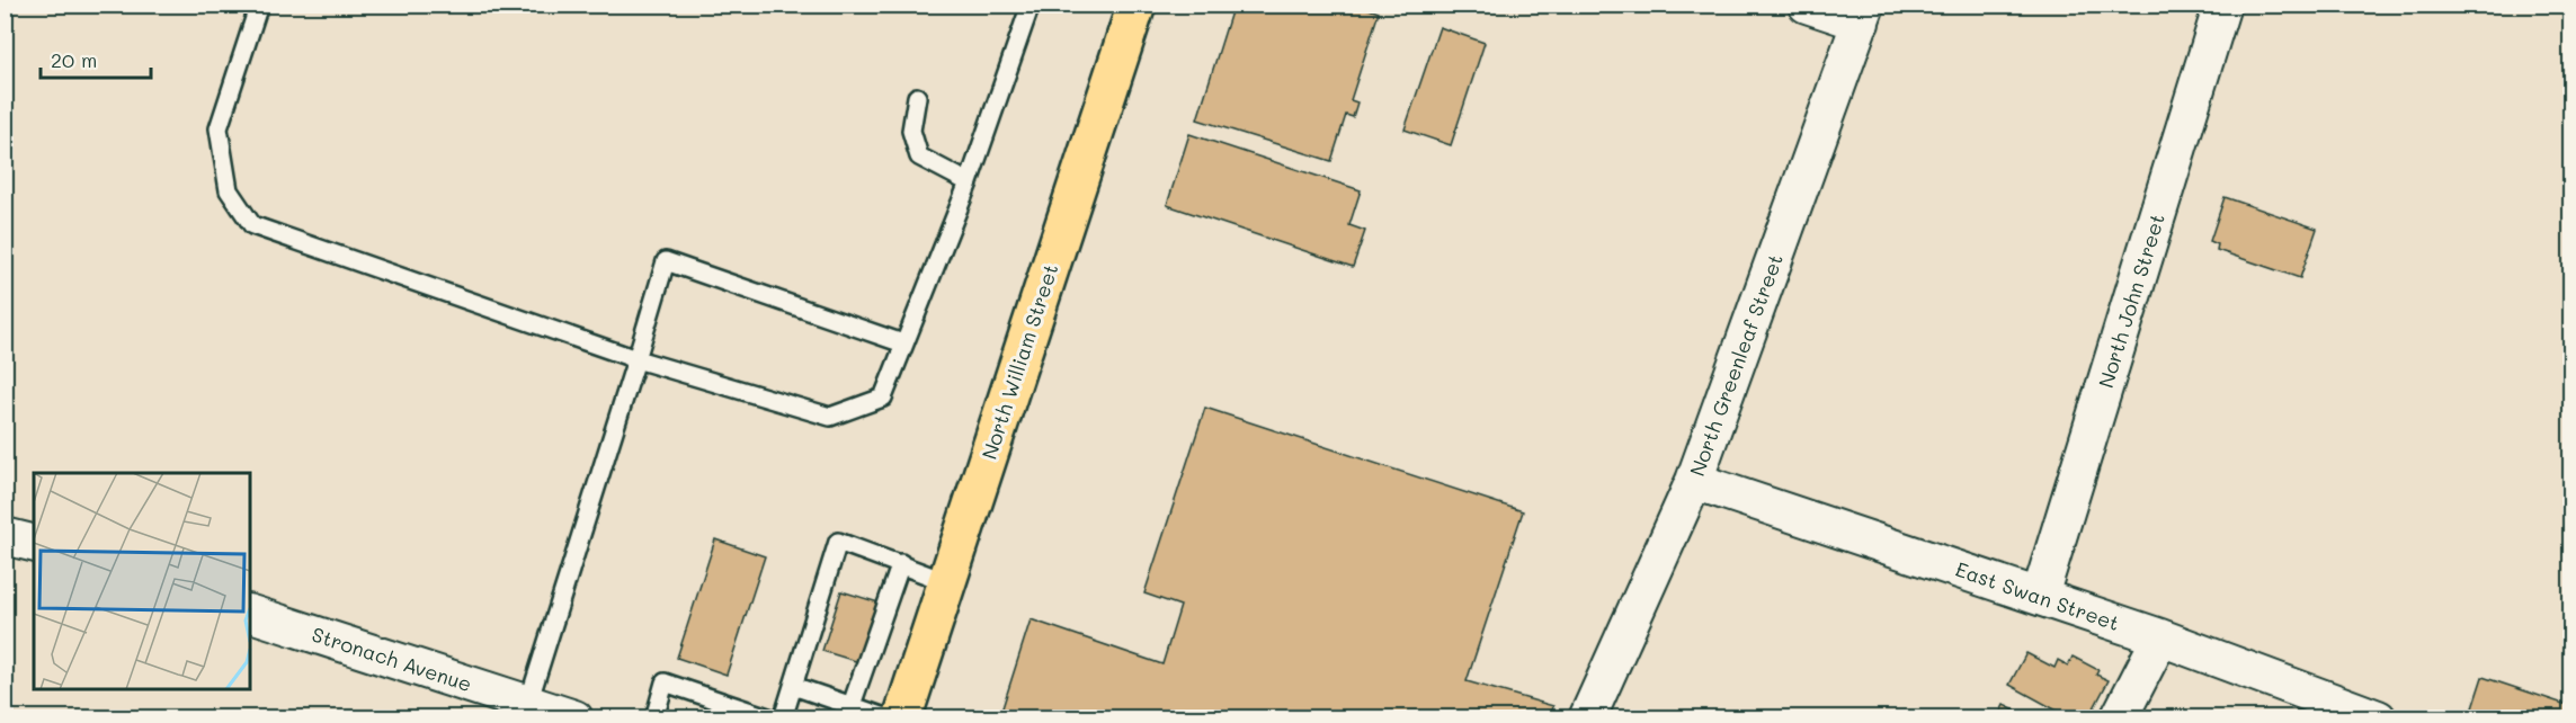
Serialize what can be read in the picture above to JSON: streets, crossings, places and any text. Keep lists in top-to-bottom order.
{
  "streets": {
    "main road": ["North William Street"],
    "street": [
      "North John Street",
      "North Greenleaf Street",
      "East Swan Street",
      "Stronach Avenue"
    ]
  },
  "crossings": [
    ["North John Street", "East Swan Street"],
    ["North Greenleaf Street", "East Swan Street"]
  ],
  "scale_bar": "20 m"
}
